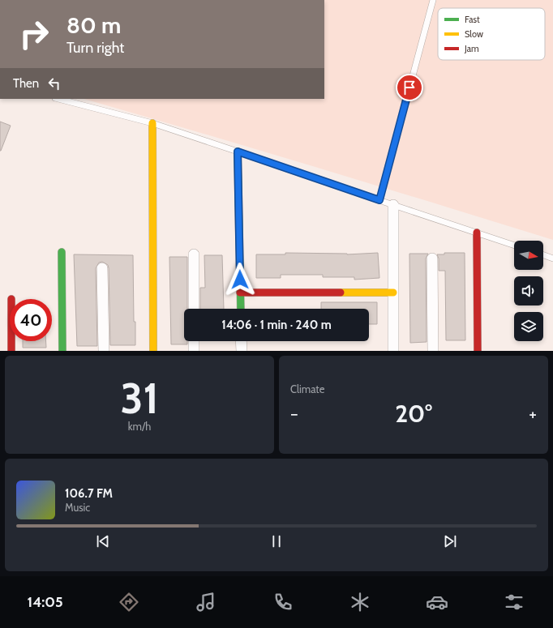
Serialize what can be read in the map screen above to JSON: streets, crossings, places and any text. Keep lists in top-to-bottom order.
{
  "legend": ["Fast", "Slow", "Jam"],
  "north": "right",
  "page": {
    "turn": ["80 m", "Turn right"],
    "then": "Then",
    "limit": "40",
    "trip": "14:06 · 1 min · 240 m",
    "tile": [
      ["31", "km/h"],
      "Climate"
    ],
    "heat": ["−", "20°", "+"],
    "song": ["106.7 FM", "Music"],
    "tabs": "14:05"
  }
}
